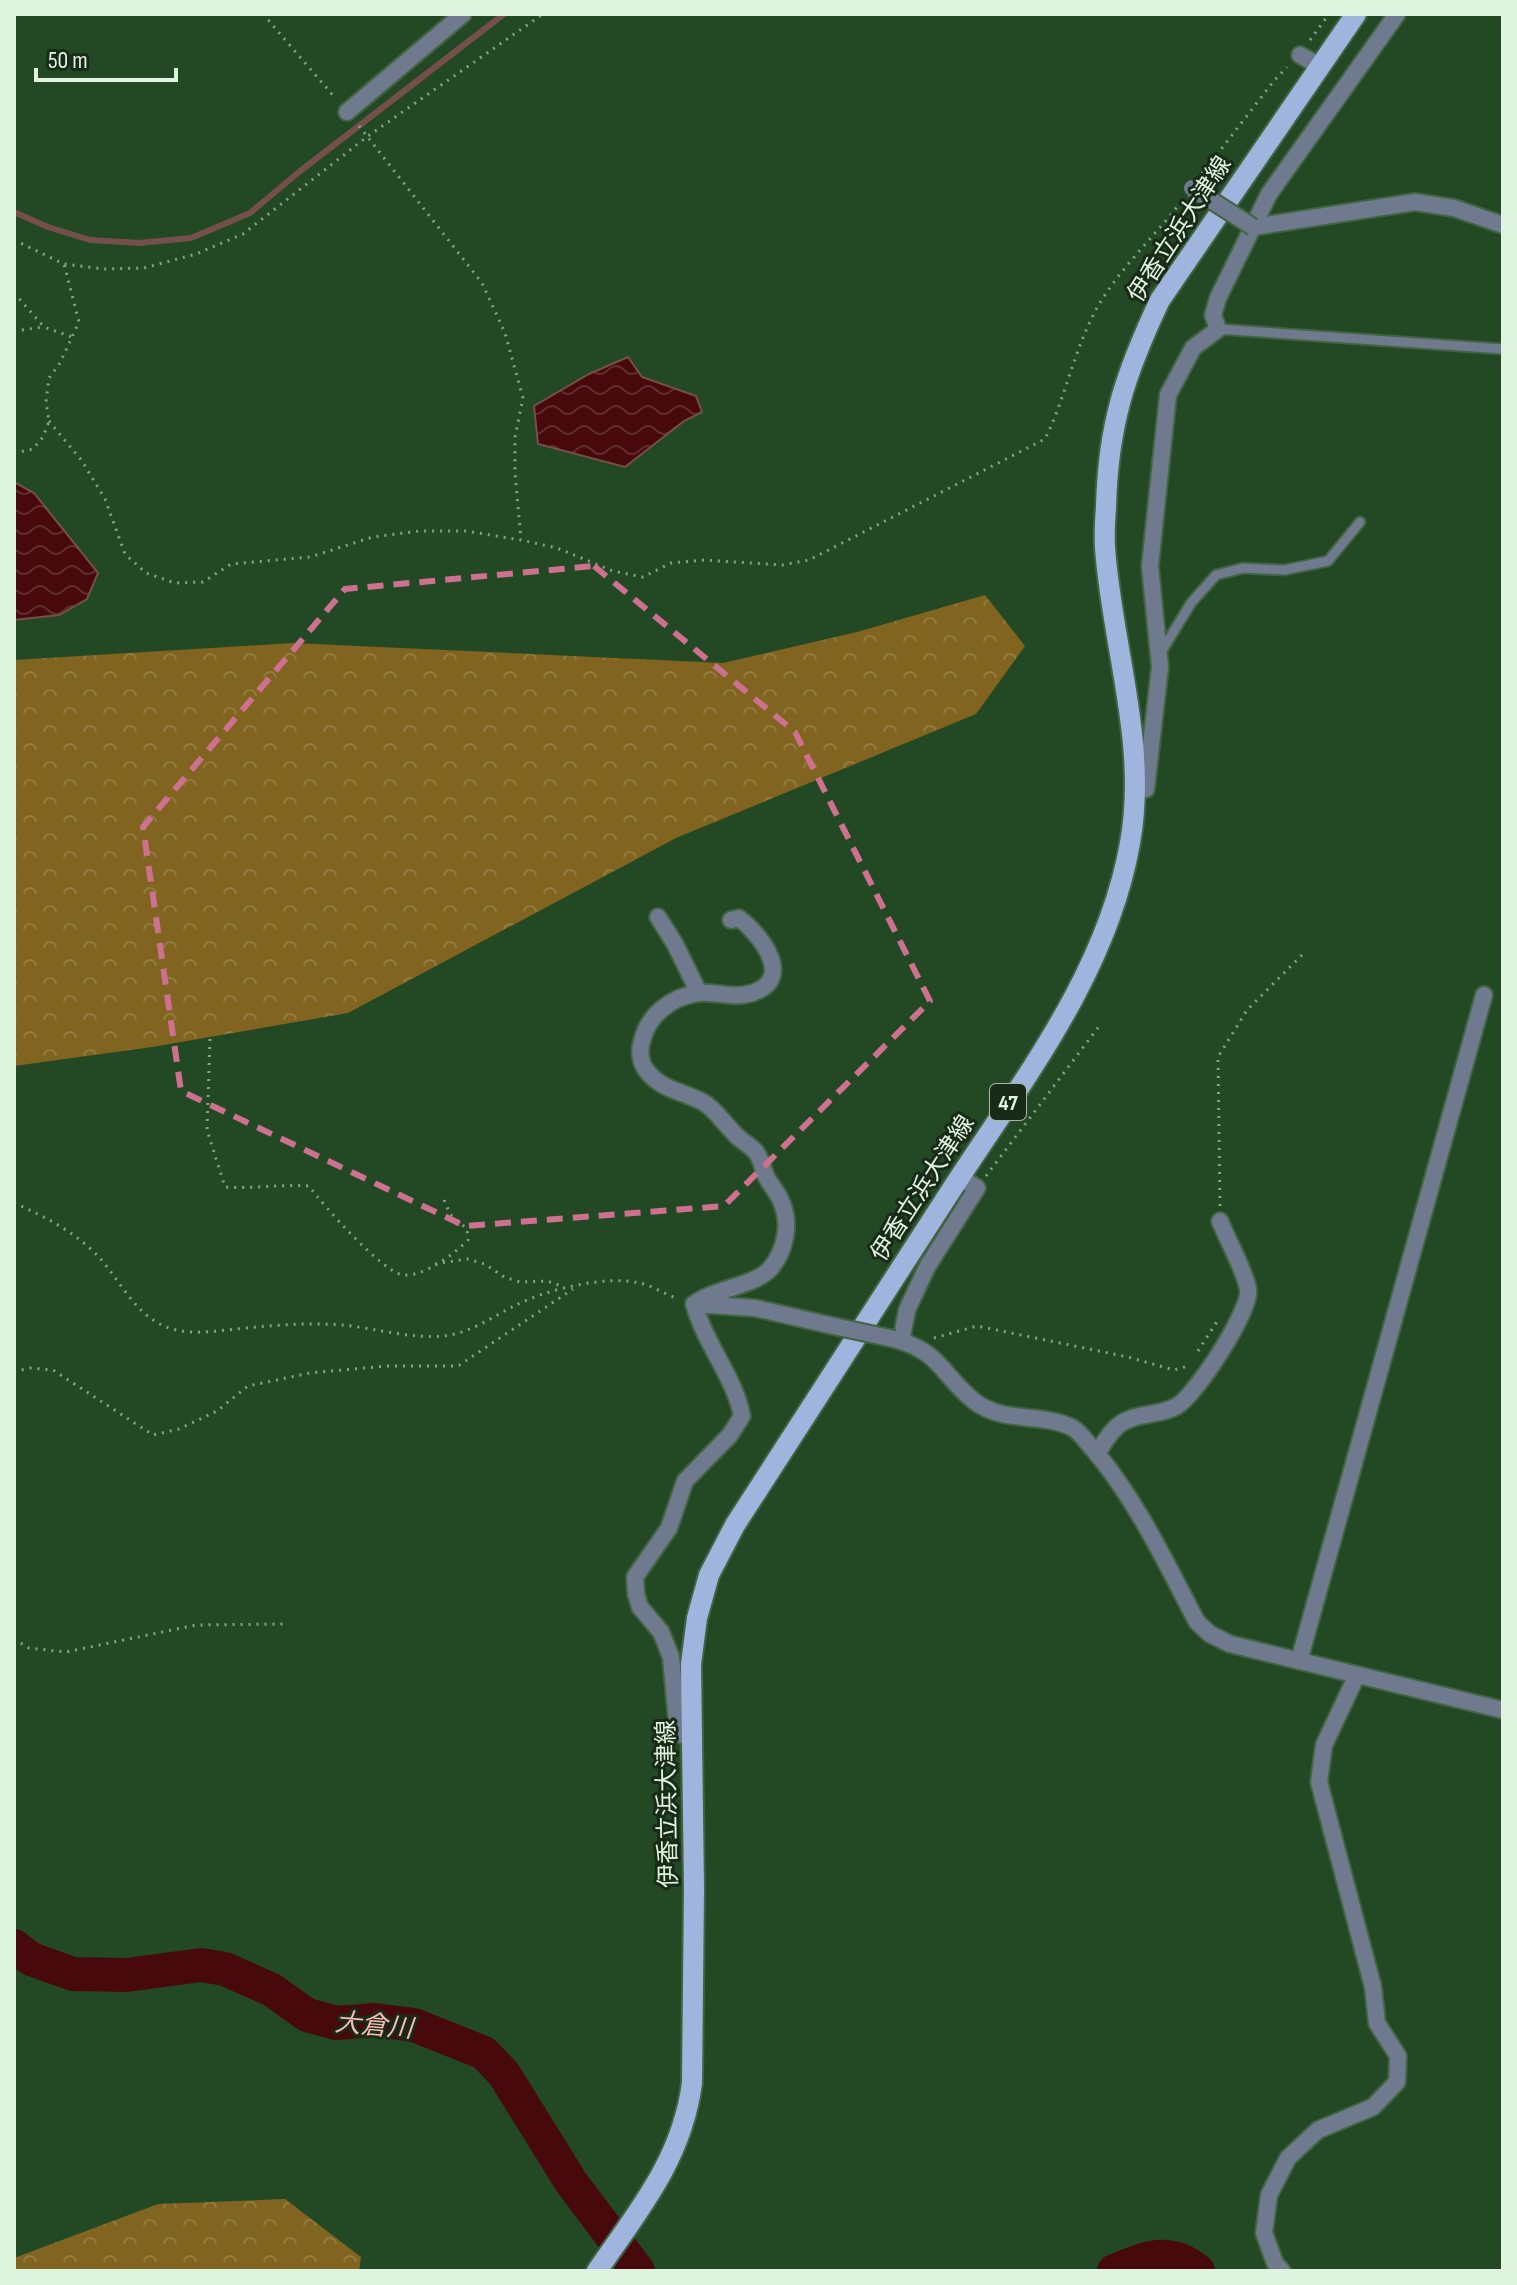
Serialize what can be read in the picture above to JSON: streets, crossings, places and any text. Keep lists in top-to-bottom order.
{
  "streets": {
    "main road": ["伊香立浜大津線", "47"]
  },
  "water": ["大倉川"],
  "scale_bar": "50 m"
}
